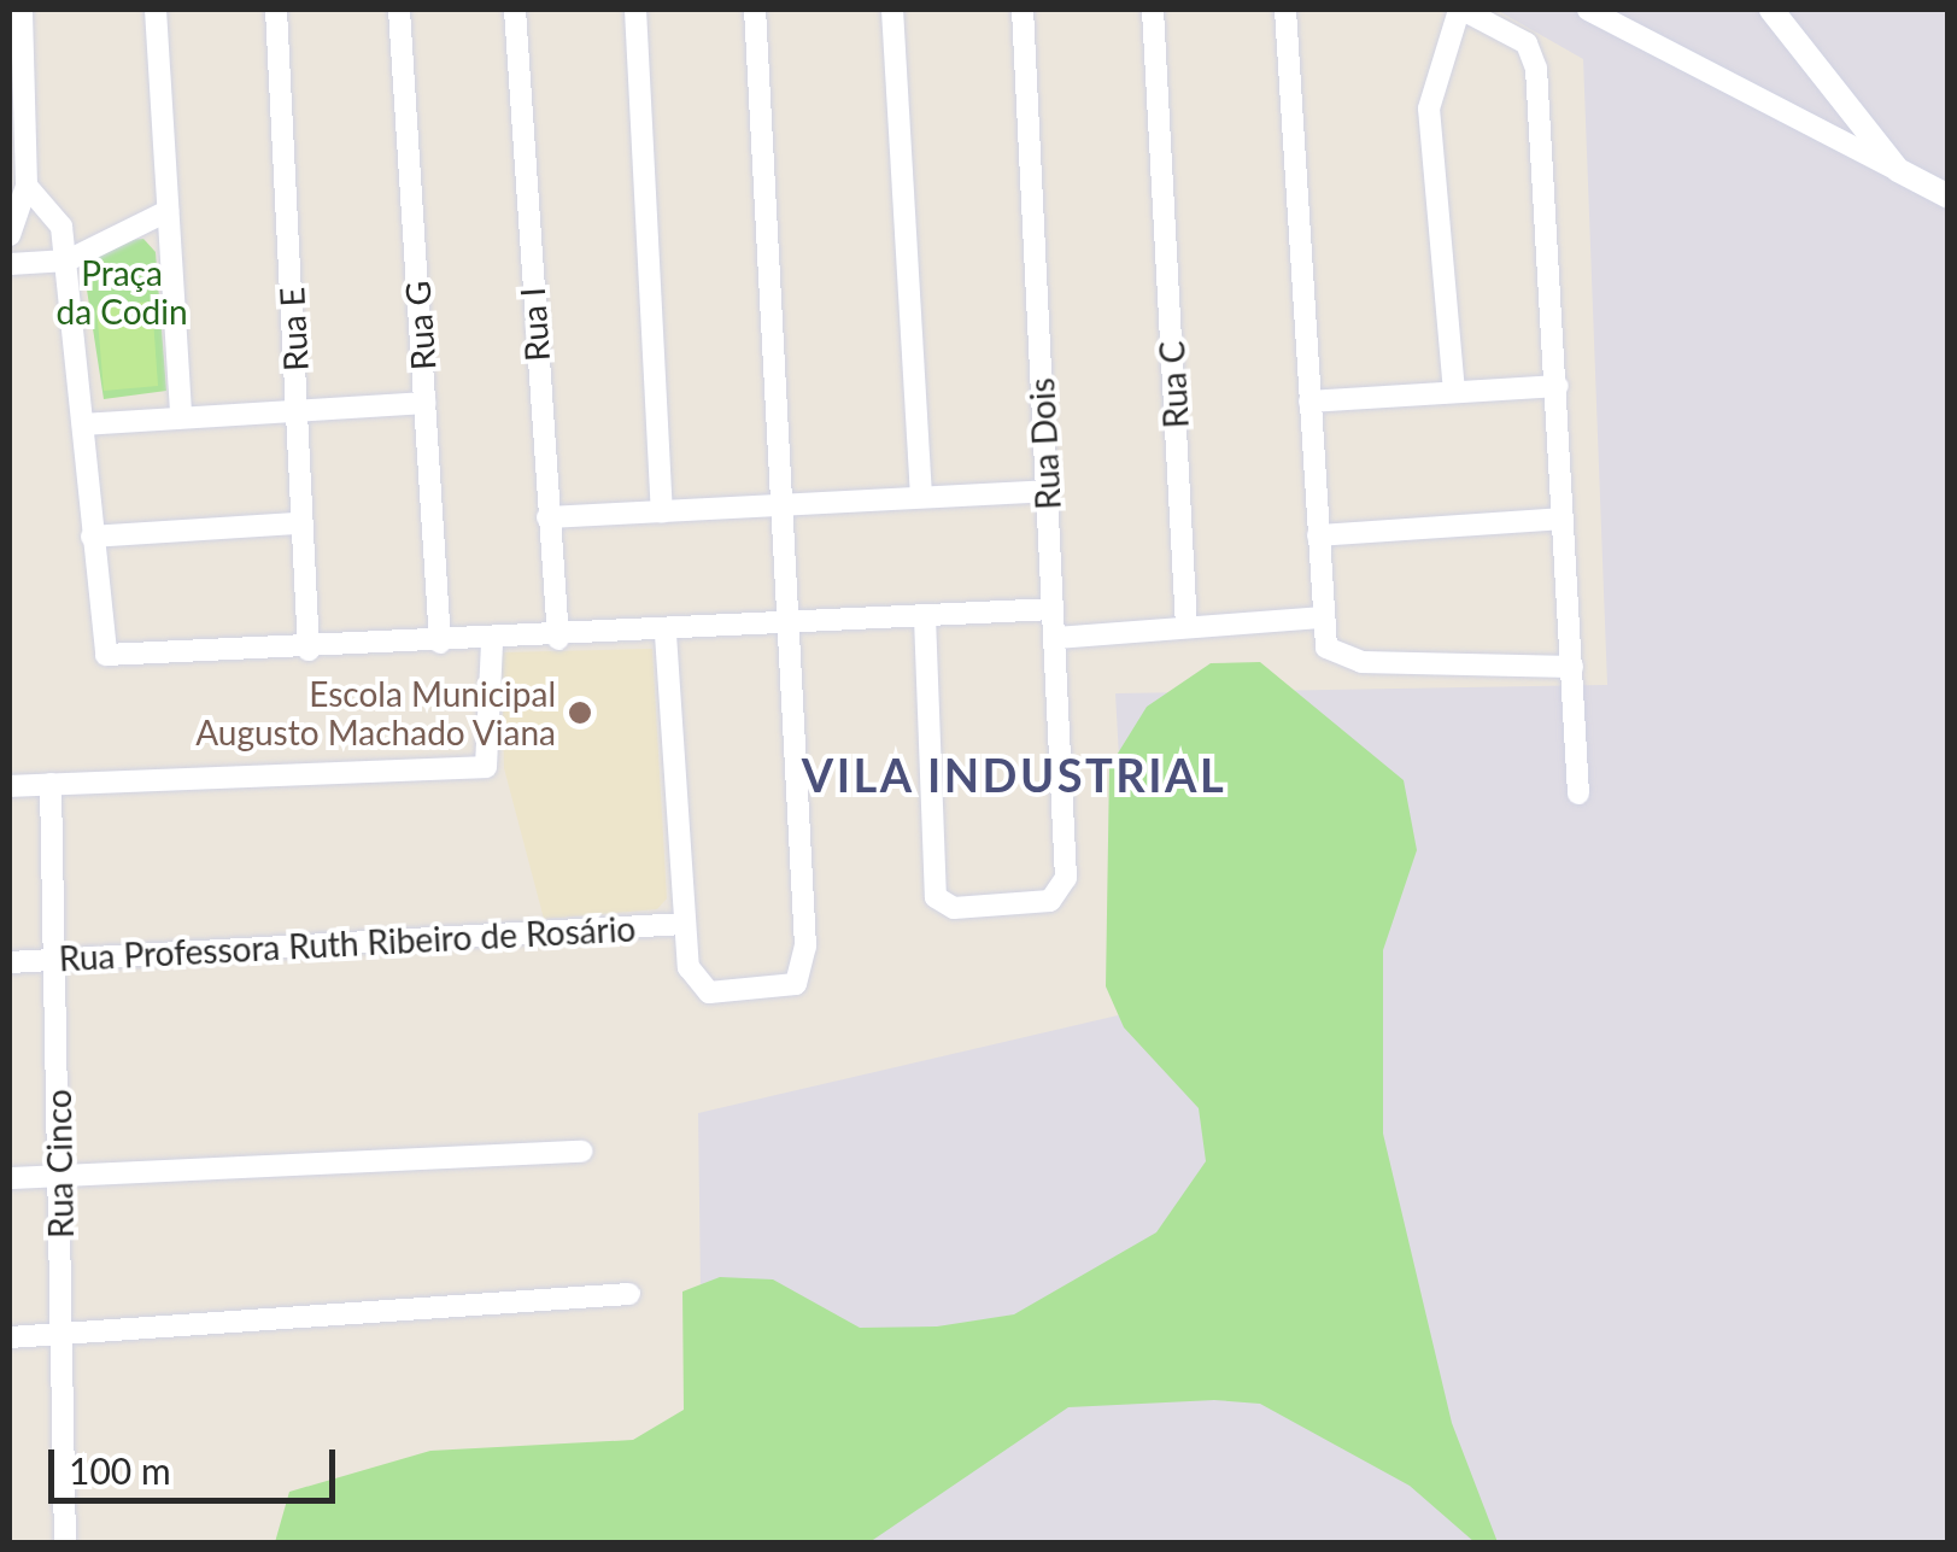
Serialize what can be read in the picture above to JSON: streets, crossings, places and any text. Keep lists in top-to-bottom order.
{
  "streets": {
    "street": [
      "Rua I",
      "Rua G",
      "Rua E",
      "Rua C",
      "Rua Dois",
      "Rua Professora Ruth Ribeiro de Rosário",
      "Rua Cinco"
    ]
  },
  "crossings": [
    ["Rua Professora Ruth Ribeiro de Rosário", "Rua Cinco"]
  ],
  "districts": ["VILA INDUSTRIAL"],
  "parks": ["Praça da Codin"],
  "places": ["Escola Municipal Augusto Machado Viana"],
  "scale_bar": "100 m"
}
